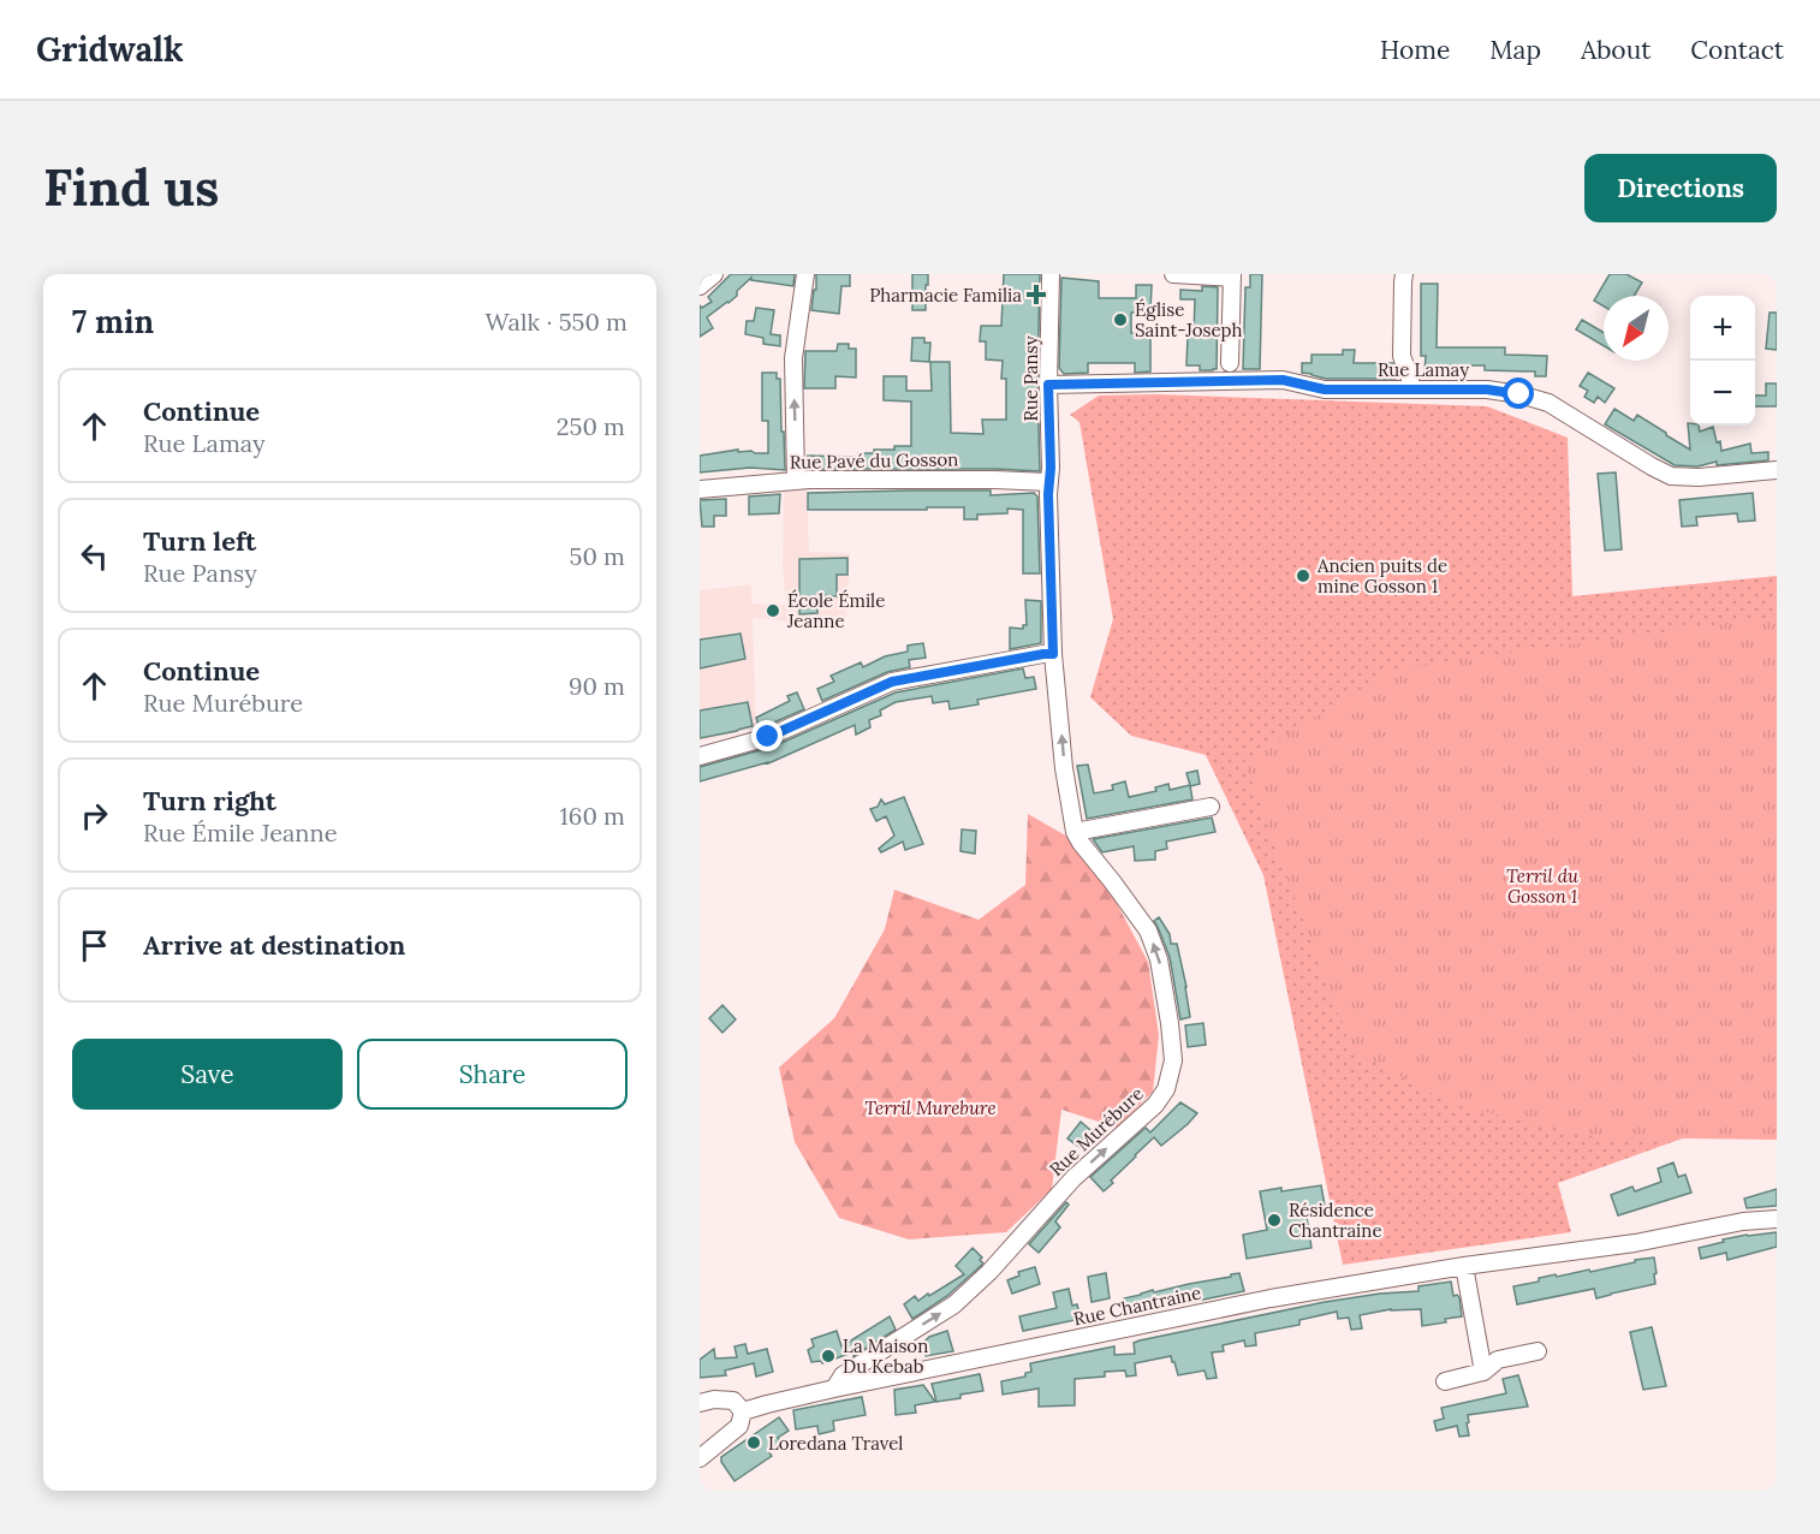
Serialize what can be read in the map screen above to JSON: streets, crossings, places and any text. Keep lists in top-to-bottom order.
{
  "streets": {
    "street": [
      "Rue Lamay",
      "Rue Pansy",
      "Rue Pavé du Gosson",
      "Rue Murébure",
      "Rue Chantraine"
    ]
  },
  "crossings": [
    ["Rue Lamay", "Rue Pansy"],
    ["Rue Pansy", "Rue Pavé du Gosson"],
    ["Rue Pansy", "Rue Murébure"],
    ["Rue Pavé du Gosson", "Rue Murébure"],
    ["Rue Murébure", "Rue Chantraine"]
  ],
  "one_way": ["Rue Murébure"],
  "parks": ["Terril du Gosson 1", "Terril Murebure"],
  "places": {
    "health": ["Pharmacie Familia"],
    "other": [
      "Église Saint-Joseph",
      "Ancien puits de mine Gosson 1",
      "École Émile Jeanne",
      "Résidence Chantraine",
      "La Maison Du Kebab",
      "Loredana Travel"
    ]
  },
  "north": "bottom left",
  "page": {
    "header": "Gridwalk",
    "nav": [
      "Home",
      "Map",
      "About",
      "Contact"
    ],
    "buttons": [
      "Directions",
      ["Save", "Share"]
    ],
    "title": "Find us",
    "heading": ["7 min", "Walk · 550 m"],
    "map_buttons": ["+", "−"],
    "list": [
      ["Continue", "Rue Lamay", "250 m"],
      ["Turn left", "Rue Pansy", "50 m"],
      ["Continue", "Rue Murébure", "90 m"],
      ["Turn right", "Rue Émile Jeanne", "160 m"],
      "Arrive at destination"
    ]
  }
}
